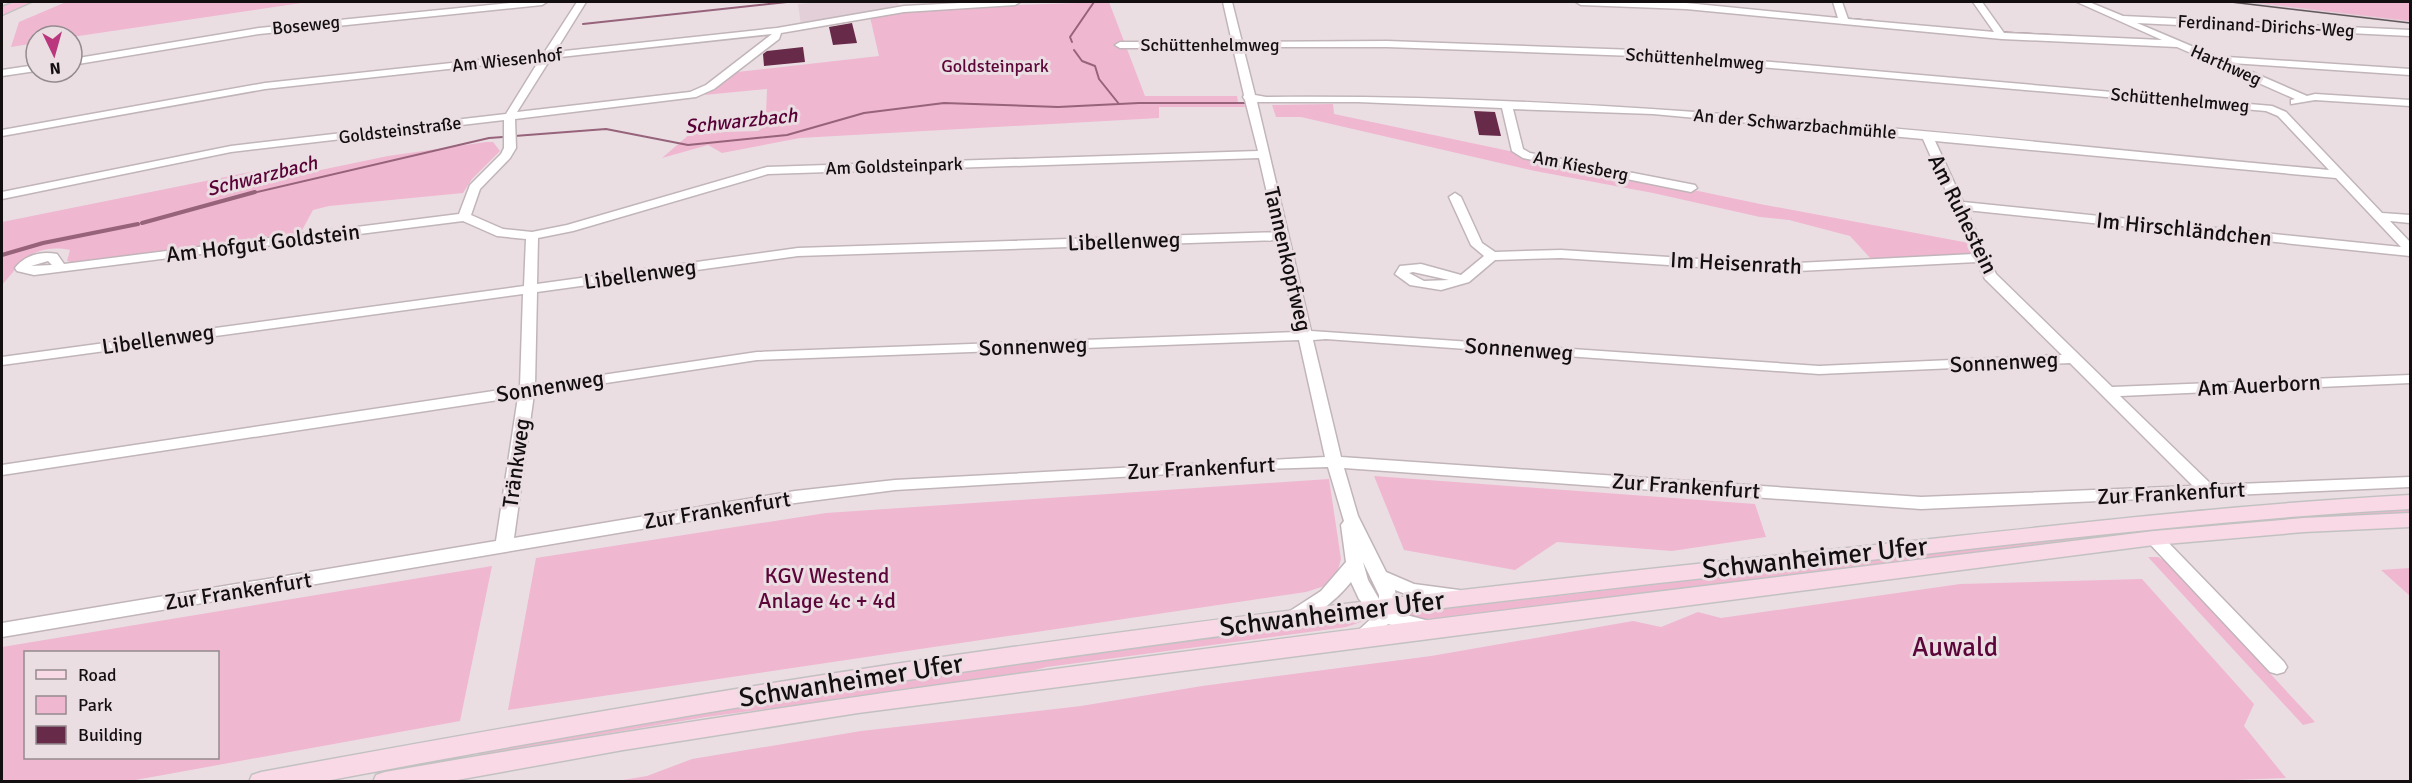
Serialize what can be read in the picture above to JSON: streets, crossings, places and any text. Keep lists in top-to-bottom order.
{
  "streets": {
    "main road": ["Schwanheimer Ufer"],
    "street": [
      "Boseweg",
      "Ferdinand-Dirichs-Weg",
      "Schüttenhelmweg",
      "Am Wiesenhof",
      "Harthweg",
      "An der Schwarzbachmühle",
      "Goldsteinstraße",
      "Am Goldsteinpark",
      "Am Kiesberg",
      "Am Ruhestein",
      "Im Hirschländchen",
      "Libellenweg",
      "Am Hofgut Goldstein",
      "Tannenkopfweg",
      "Im Heisenrath",
      "Sonnenweg",
      "Am Auerborn",
      "Tränkweg",
      "Zur Frankenfurt"
    ]
  },
  "crossings": [
    ["Ferdinand-Dirichs-Weg", "Harthweg"],
    ["Schüttenhelmweg", "Tannenkopfweg"],
    ["Am Wiesenhof", "Goldsteinstraße"],
    ["An der Schwarzbachmühle", "Am Kiesberg"],
    ["An der Schwarzbachmühle", "Am Ruhestein"],
    ["An der Schwarzbachmühle", "Tannenkopfweg"],
    ["Am Goldsteinpark", "Am Hofgut Goldstein"],
    ["Am Goldsteinpark", "Tannenkopfweg"],
    ["Am Goldsteinpark", "Tränkweg"],
    ["Am Ruhestein", "Im Hirschländchen"],
    ["Am Ruhestein", "Im Heisenrath"],
    ["Am Ruhestein", "Sonnenweg"],
    ["Am Ruhestein", "Am Auerborn"],
    ["Am Ruhestein", "Zur Frankenfurt"],
    ["Libellenweg", "Tannenkopfweg"],
    ["Libellenweg", "Tränkweg"],
    ["Tannenkopfweg", "Sonnenweg"],
    ["Tannenkopfweg", "Zur Frankenfurt"],
    ["Tannenkopfweg", "Schwanheimer Ufer"],
    ["Sonnenweg", "Tränkweg"],
    ["Tränkweg", "Zur Frankenfurt"]
  ],
  "water": ["Schwarzbach"],
  "parks": ["Goldsteinpark", "KGV Westend Anlage 4c + 4d", "Auwald"],
  "legend": ["Road", "Park", "Building"],
  "north": "bottom"
}
